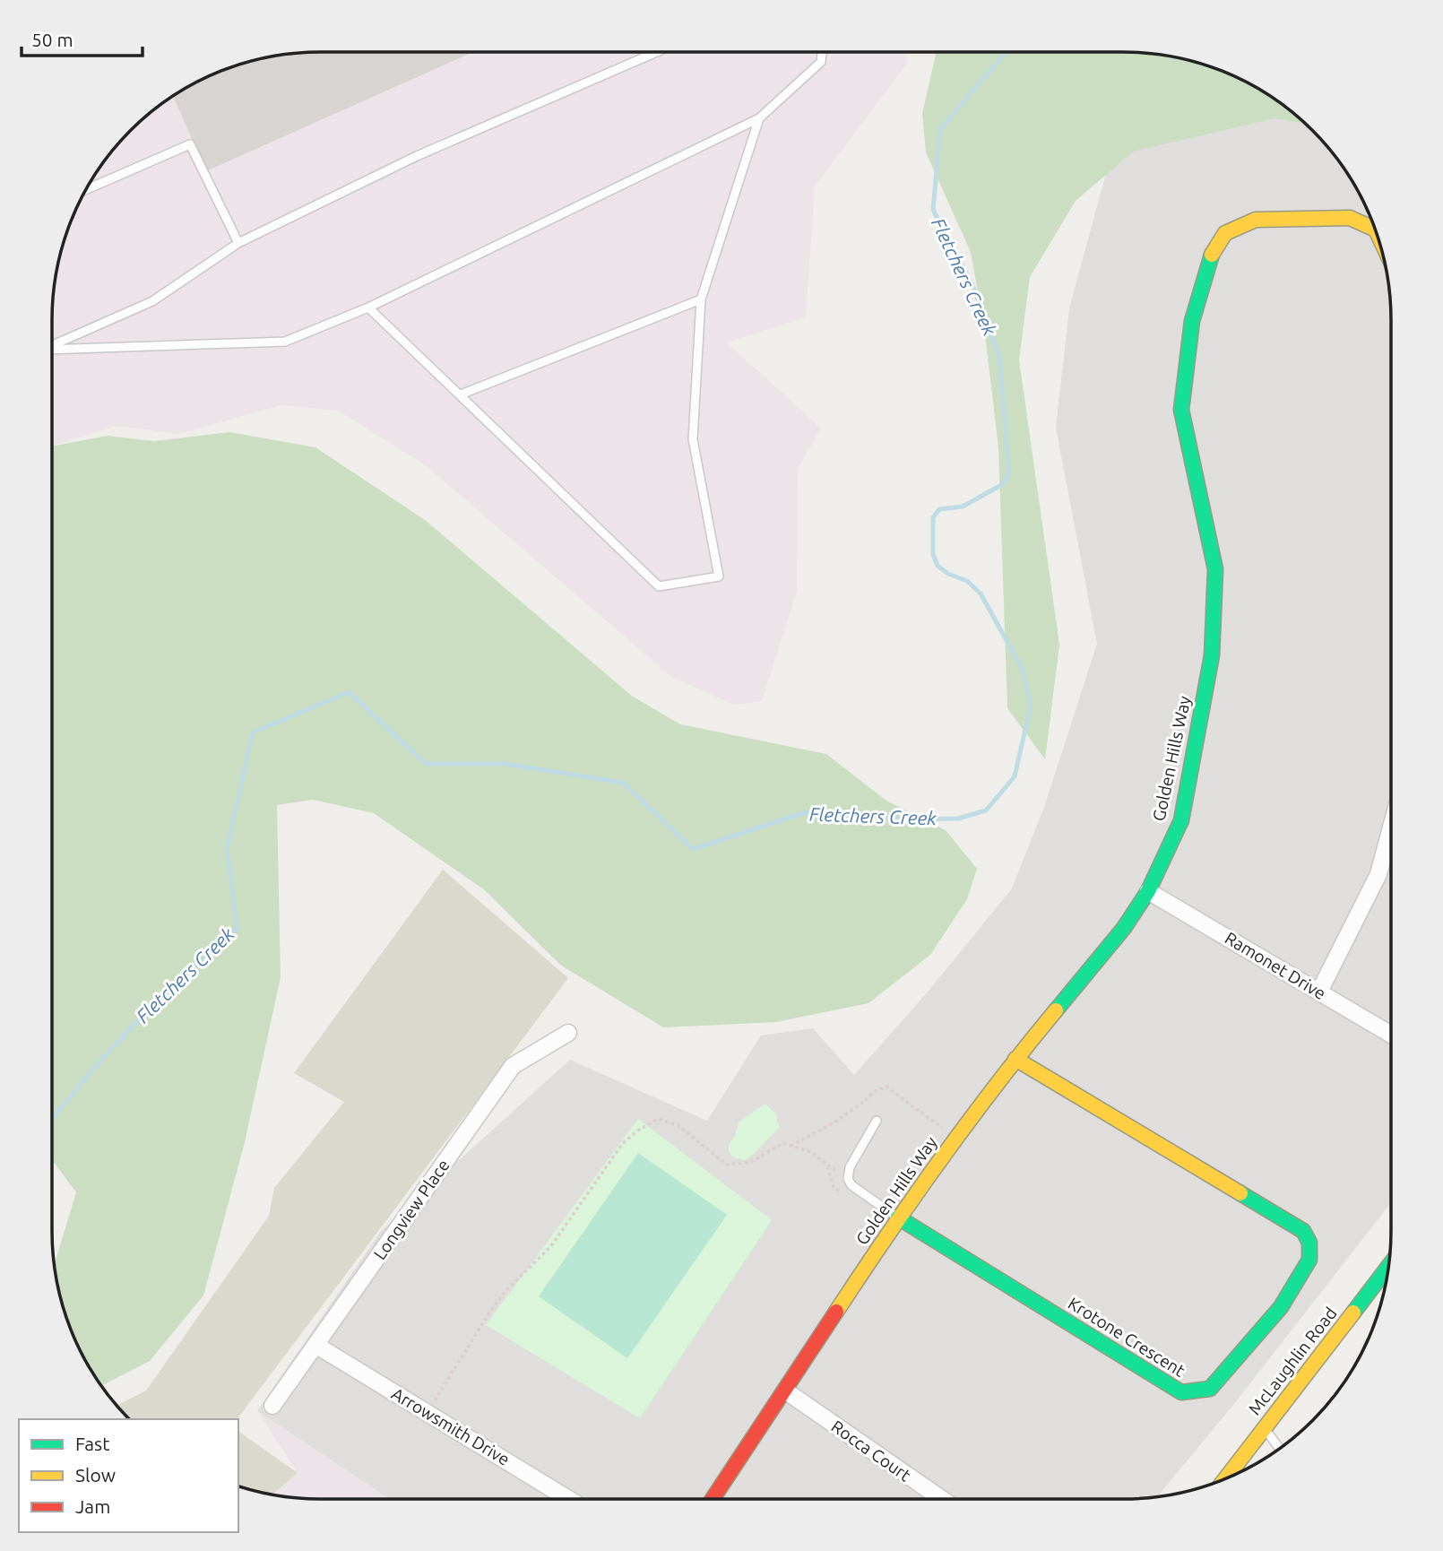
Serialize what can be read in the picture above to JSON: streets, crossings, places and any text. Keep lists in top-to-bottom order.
{
  "streets": {
    "street": [
      "Golden Hills Way",
      "Ramonet Drive",
      "Longview Place",
      "Krotone Crescent",
      "McLaughlin Road",
      "Arrowsmith Drive",
      "Rocca Court"
    ]
  },
  "crossings": [
    ["Golden Hills Way", "Ramonet Drive"],
    ["Golden Hills Way", "Krotone Crescent"],
    ["Golden Hills Way", "Rocca Court"],
    ["Longview Place", "Arrowsmith Drive"]
  ],
  "water": ["Fletchers Creek"],
  "legend": ["Fast", "Slow", "Jam"],
  "scale_bar": "50 m"
}
